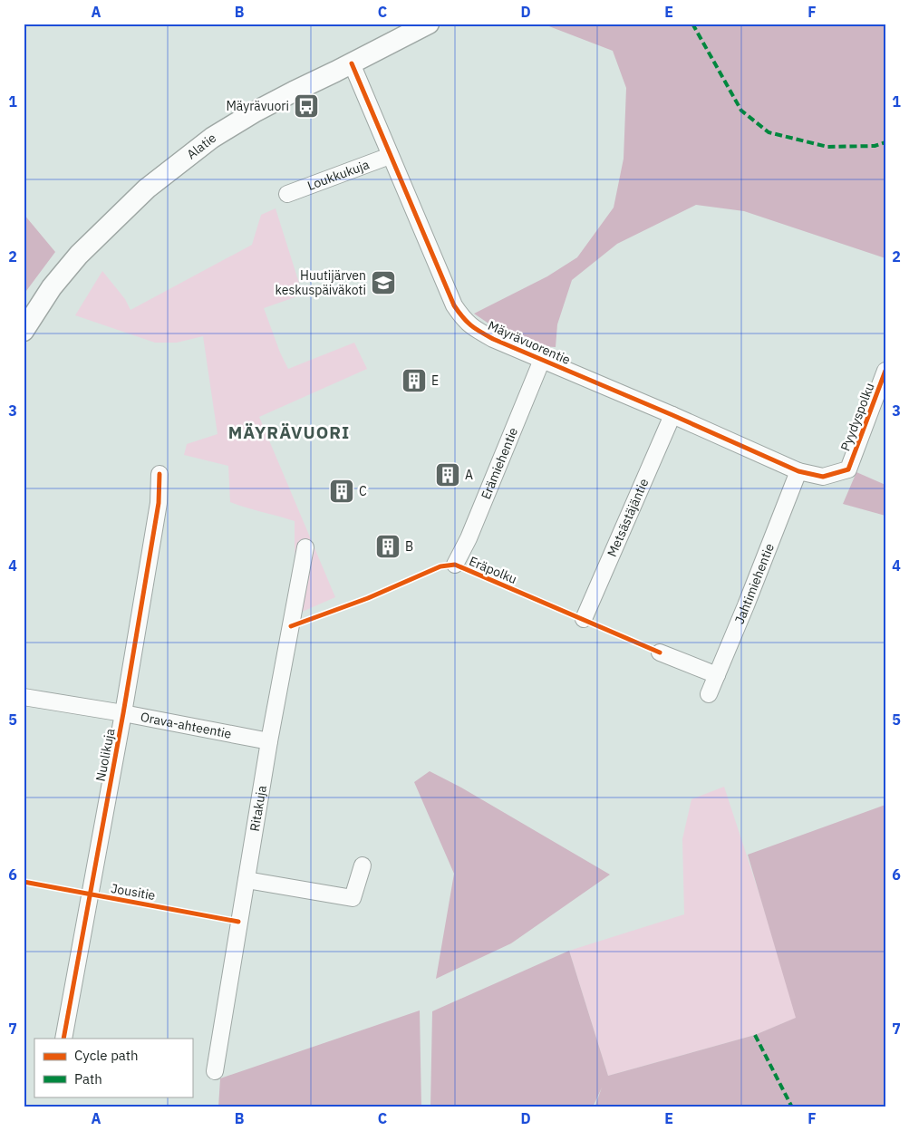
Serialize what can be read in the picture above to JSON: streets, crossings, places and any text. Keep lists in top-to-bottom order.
{
  "streets": {
    "street": [
      "Alatie",
      "Loukkukuja",
      "Mäyrävuorentie",
      "Pyydyspolku",
      "Erämiehentie",
      "Metsästäjäntie",
      "Jahtimiehentie",
      "Orava-ahteentie",
      "Nuolikuja",
      "Ritakuja"
    ],
    "cycle path": ["Eräpolku", "Jousitie"]
  },
  "crossings": [
    ["Alatie", "Mäyrävuorentie"],
    ["Loukkukuja", "Mäyrävuorentie"],
    ["Mäyrävuorentie", "Pyydyspolku"],
    ["Mäyrävuorentie", "Erämiehentie"],
    ["Mäyrävuorentie", "Metsästäjäntie"],
    ["Mäyrävuorentie", "Jahtimiehentie"],
    ["Orava-ahteentie", "Nuolikuja"],
    ["Orava-ahteentie", "Ritakuja"]
  ],
  "districts": ["MÄYRÄVUORI"],
  "places": {
    "bus stop": ["Mäyrävuori"],
    "school or university": ["Huutijärven keskuspäiväkoti"],
    "building": [
      "E",
      "A",
      "C",
      "B"
    ]
  },
  "legend": ["Cycle path", "Path"],
  "grid": {
    "columns": [
      "A",
      "B",
      "C",
      "D",
      "E",
      "F"
    ],
    "rows": [
      "1",
      "2",
      "3",
      "4",
      "5",
      "6",
      "7"
    ]
  }
}
